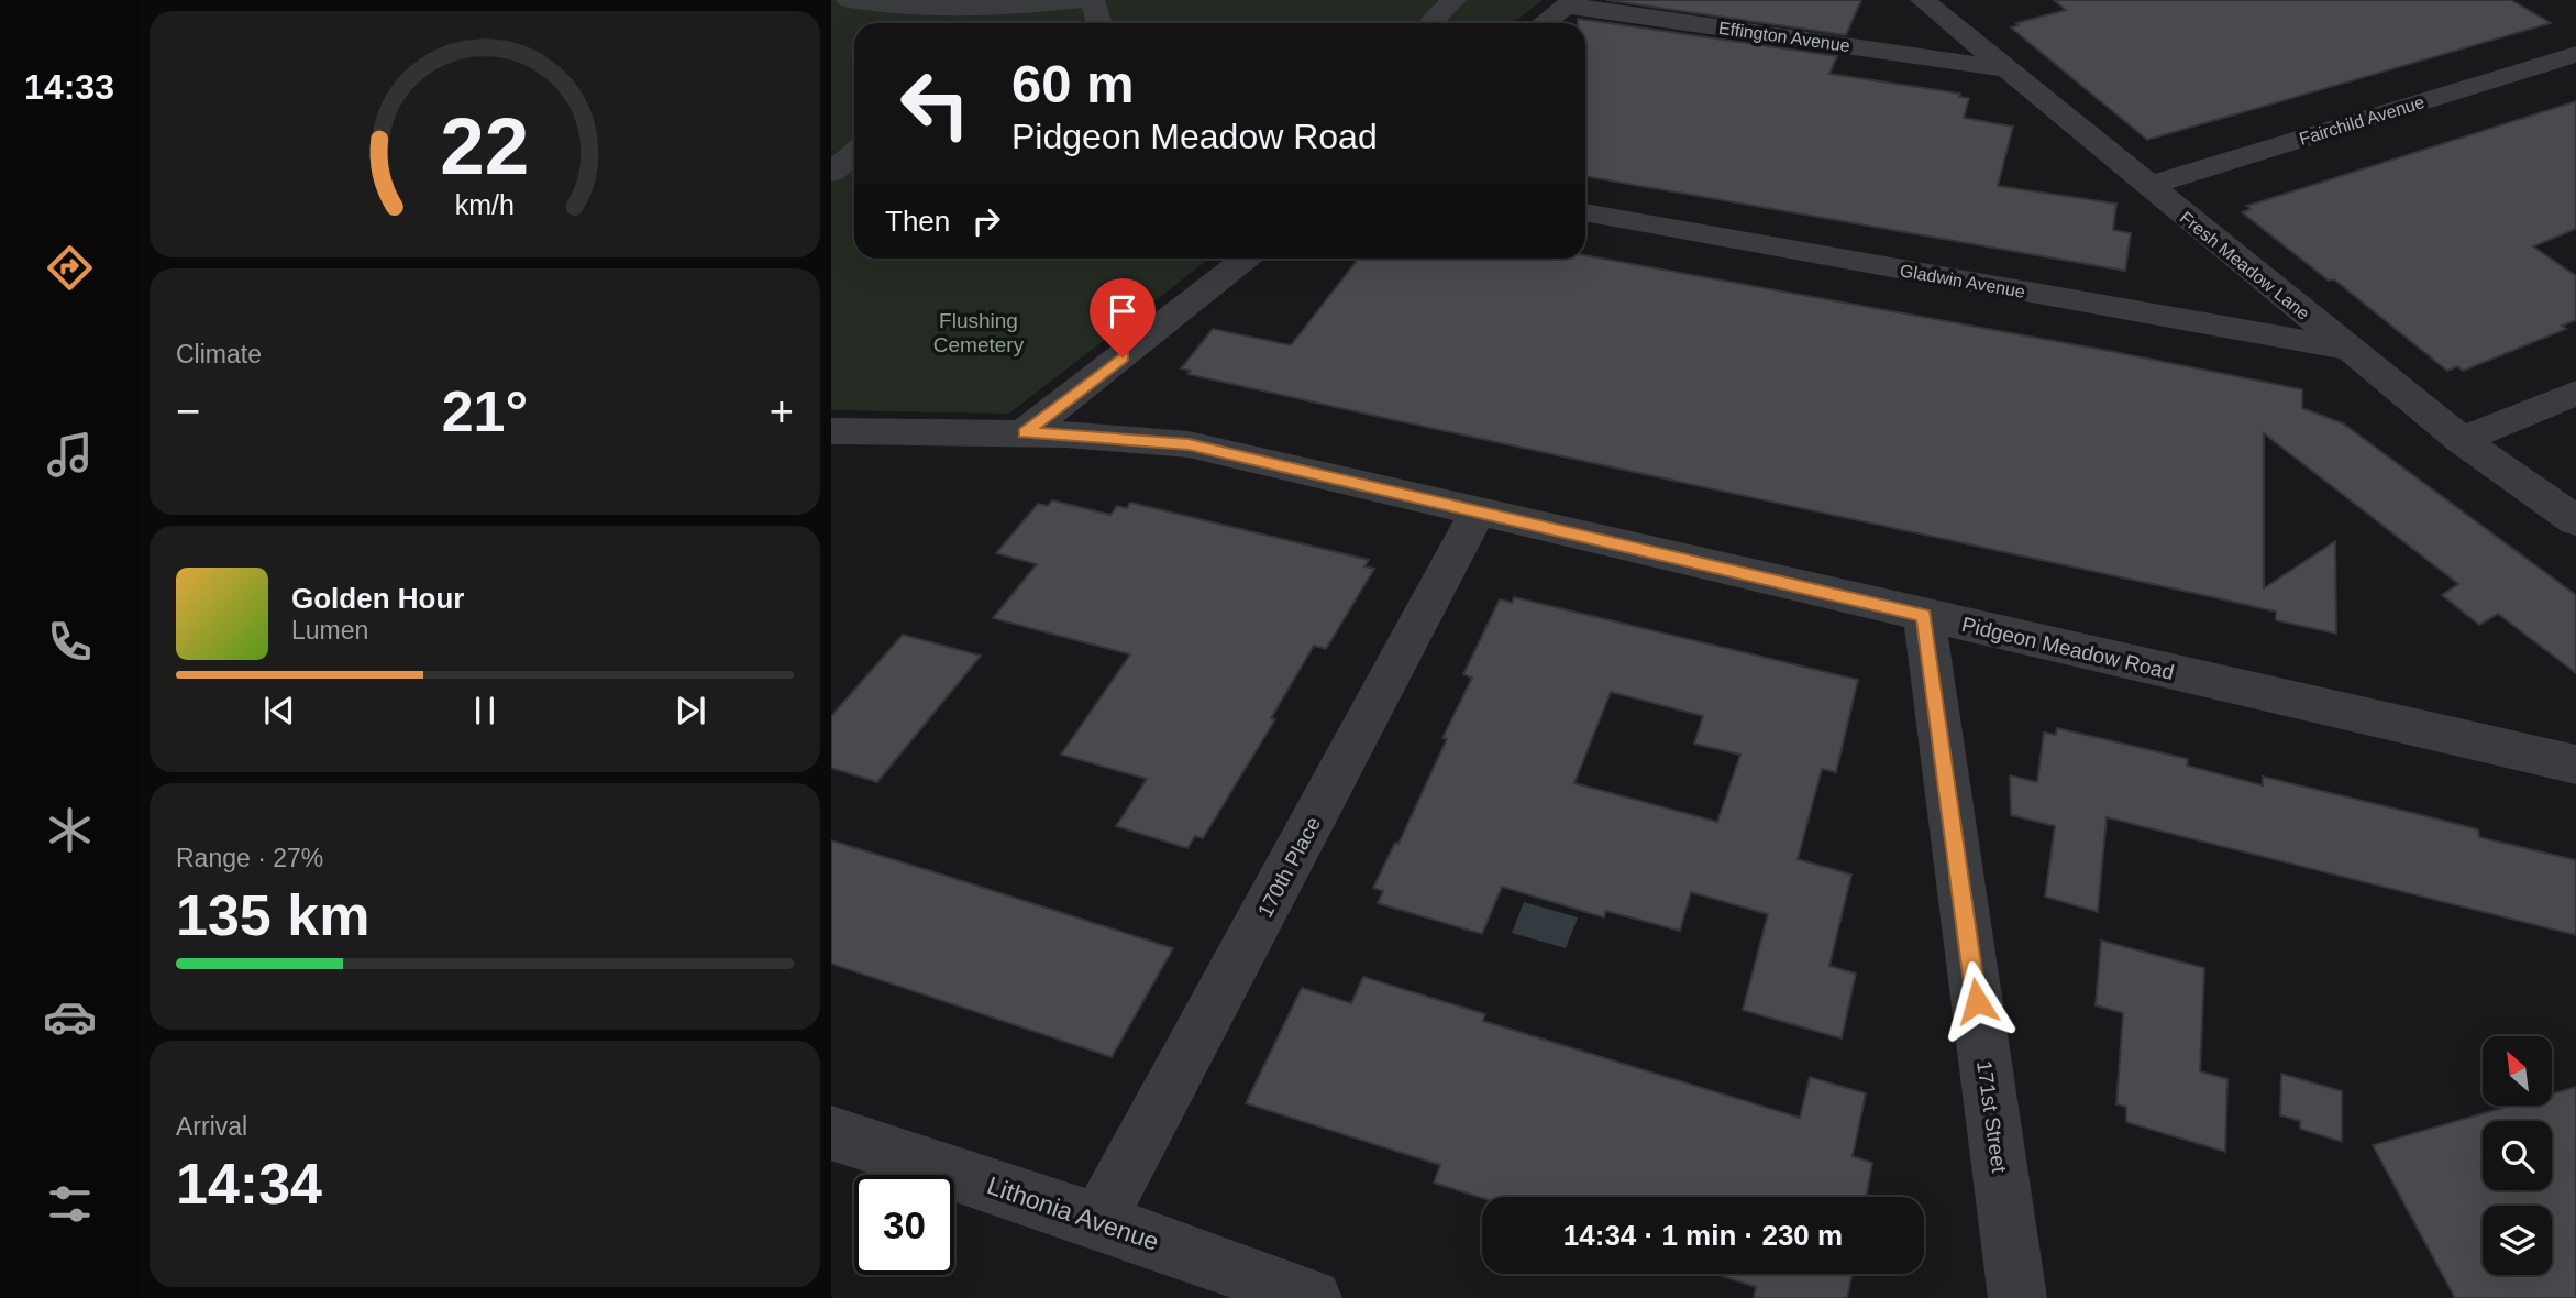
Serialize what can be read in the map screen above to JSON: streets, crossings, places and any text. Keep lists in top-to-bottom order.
{
  "streets": {
    "street": [
      "Effington Avenue",
      "Fairchild Avenue",
      "Fresh Meadow Lane",
      "Gladwin Avenue",
      "Pidgeon Meadow Road",
      "170th Place",
      "171st Street",
      "Lithonia Avenue"
    ]
  },
  "crossings": [
    ["Effington Avenue", "Fresh Meadow Lane"],
    ["Fairchild Avenue", "Fresh Meadow Lane"],
    ["Fresh Meadow Lane", "Gladwin Avenue"],
    ["Pidgeon Meadow Road", "170th Place"],
    ["Pidgeon Meadow Road", "171st Street"],
    ["170th Place", "Lithonia Avenue"]
  ],
  "parks": ["Flushing Cemetery"],
  "north": "top left",
  "page": {
    "tabs": "14:33",
    "turn": ["60 m", "Pidgeon Meadow Road"],
    "then": "Then",
    "tile": [
      "Climate",
      ["Range · 27%", "135 km"],
      ["Arrival", "14:34"]
    ],
    "heat": ["−", "21°", "+"],
    "song": ["Golden Hour", "Lumen"],
    "limit": "30",
    "trip": "14:34 · 1 min · 230 m",
    "gauge": ["22", "km/h"]
  }
}
